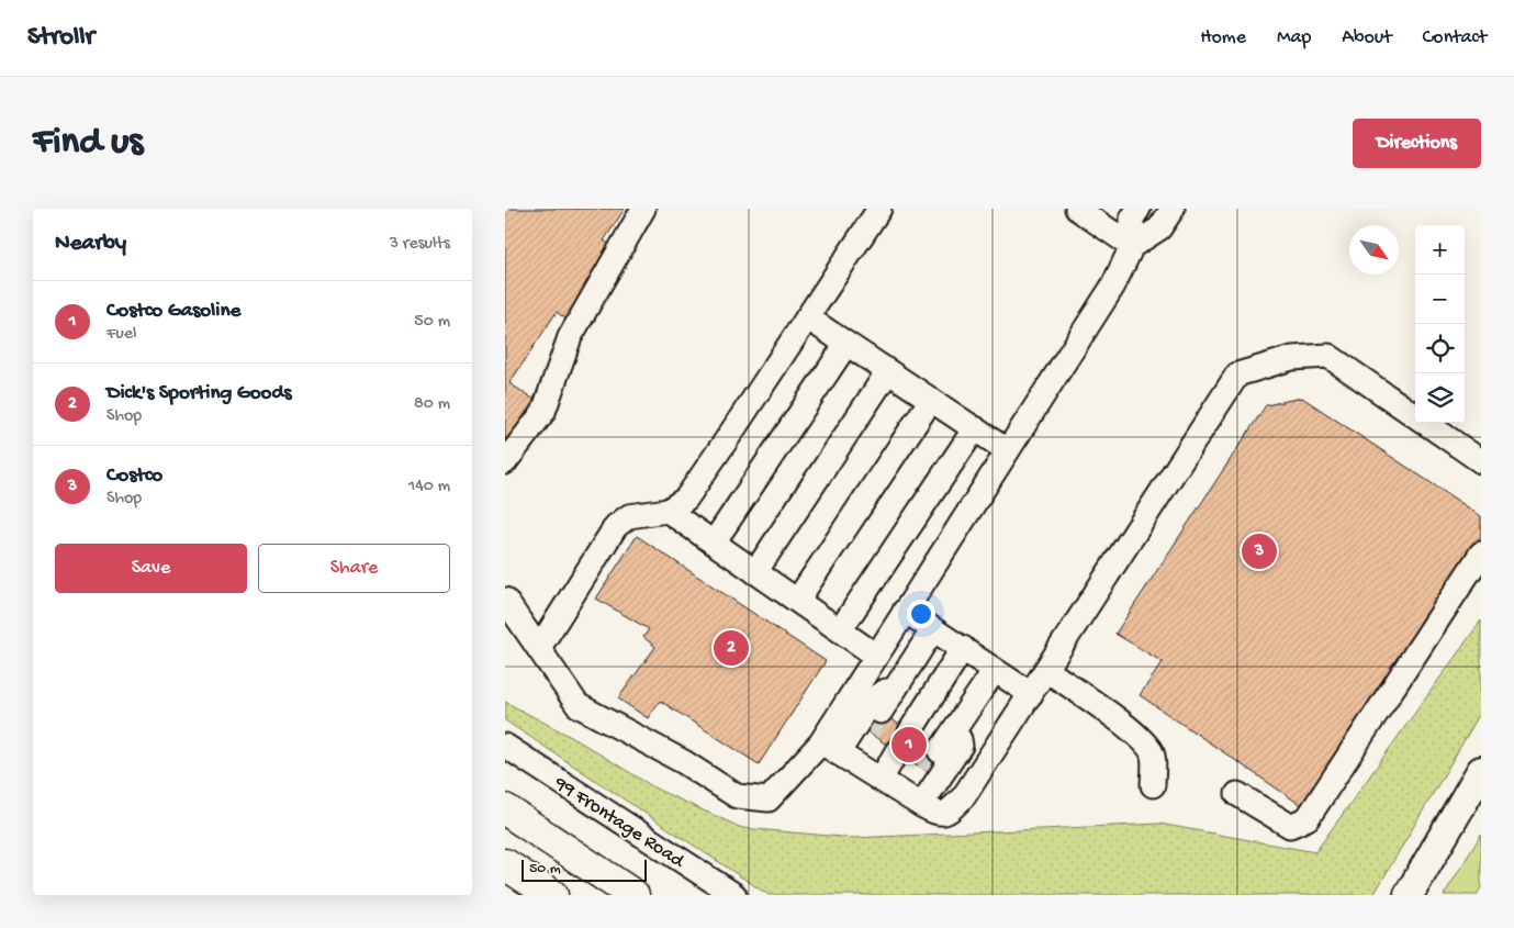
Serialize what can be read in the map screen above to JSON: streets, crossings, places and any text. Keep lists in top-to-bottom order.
{
  "streets": {
    "street": ["99 Frontage Road"]
  },
  "scale_bar": "50 m",
  "north": "bottom right",
  "page": {
    "header": "Strollr",
    "nav": [
      "Home",
      "Map",
      "About",
      "Contact"
    ],
    "buttons": [
      "Directions",
      ["Save", "Share"]
    ],
    "title": "Find us",
    "heading": ["Nearby", "3 results"],
    "map_buttons": ["+", "−"],
    "list": [
      {
        "mark": "1",
        "name": "Costco Gasoline",
        "note": "Fuel",
        "value": "50 m"
      },
      {
        "mark": "2",
        "name": "Dick's Sporting Goods",
        "note": "Shop",
        "value": "80 m"
      },
      {
        "mark": "3",
        "name": "Costco",
        "note": "Shop",
        "value": "140 m"
      }
    ],
    "pins": ["3", "2", "1"],
    "scale": "50 m"
  }
}
